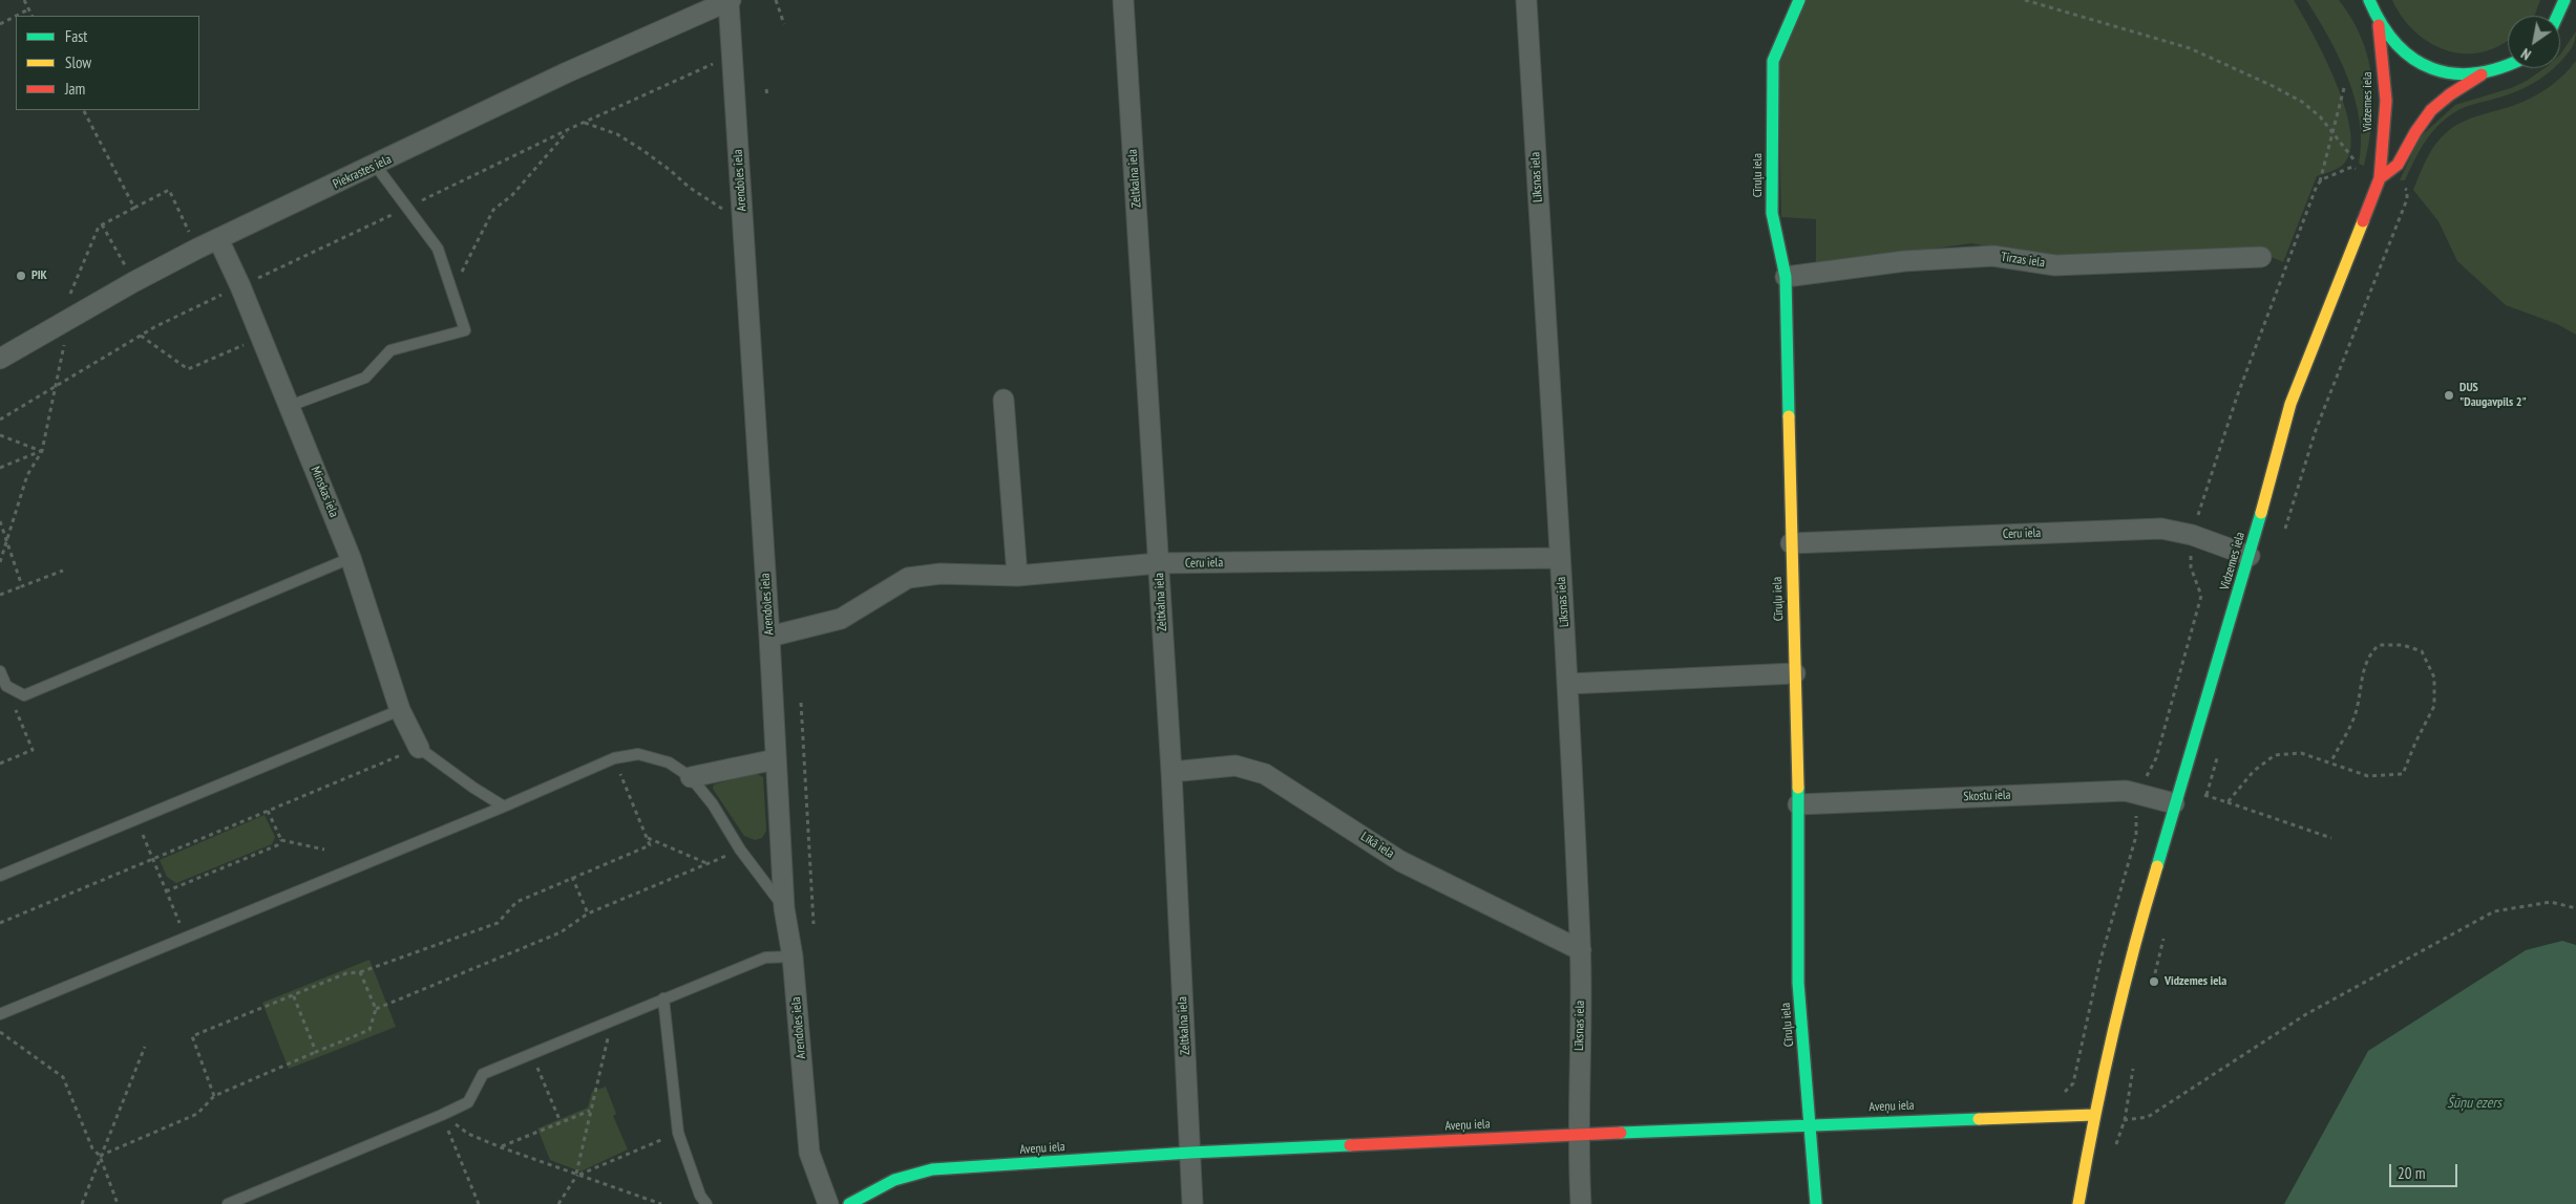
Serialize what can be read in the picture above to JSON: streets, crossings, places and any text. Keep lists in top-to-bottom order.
{
  "streets": {
    "street": [
      "Vidzemes iela",
      "Piekrastes iela",
      "Cīruļu iela",
      "Līksnas iela",
      "Zeltkalna iela",
      "Arendoles iela",
      "Tirzas iela",
      "Minskas iela",
      "Ceru iela",
      "Skostu iela",
      "Līkā iela",
      "Aveņu iela"
    ]
  },
  "crossings": [
    ["Vidzemes iela", "Ceru iela"],
    ["Vidzemes iela", "Skostu iela"],
    ["Vidzemes iela", "Aveņu iela"],
    ["Piekrastes iela", "Arendoles iela"],
    ["Piekrastes iela", "Minskas iela"],
    ["Cīruļu iela", "Tirzas iela"],
    ["Cīruļu iela", "Ceru iela"],
    ["Cīruļu iela", "Skostu iela"],
    ["Cīruļu iela", "Aveņu iela"],
    ["Līksnas iela", "Ceru iela"],
    ["Līksnas iela", "Līkā iela"],
    ["Līksnas iela", "Aveņu iela"],
    ["Zeltkalna iela", "Ceru iela"],
    ["Zeltkalna iela", "Līkā iela"],
    ["Zeltkalna iela", "Aveņu iela"],
    ["Arendoles iela", "Ceru iela"]
  ],
  "water": ["Šūņu ezers"],
  "places": ["PIK", "DUS \"Daugavpils 2\"", "Vidzemes iela"],
  "legend": ["Fast", "Slow", "Jam"],
  "scale_bar": "20 m",
  "north": "bottom left"
}
